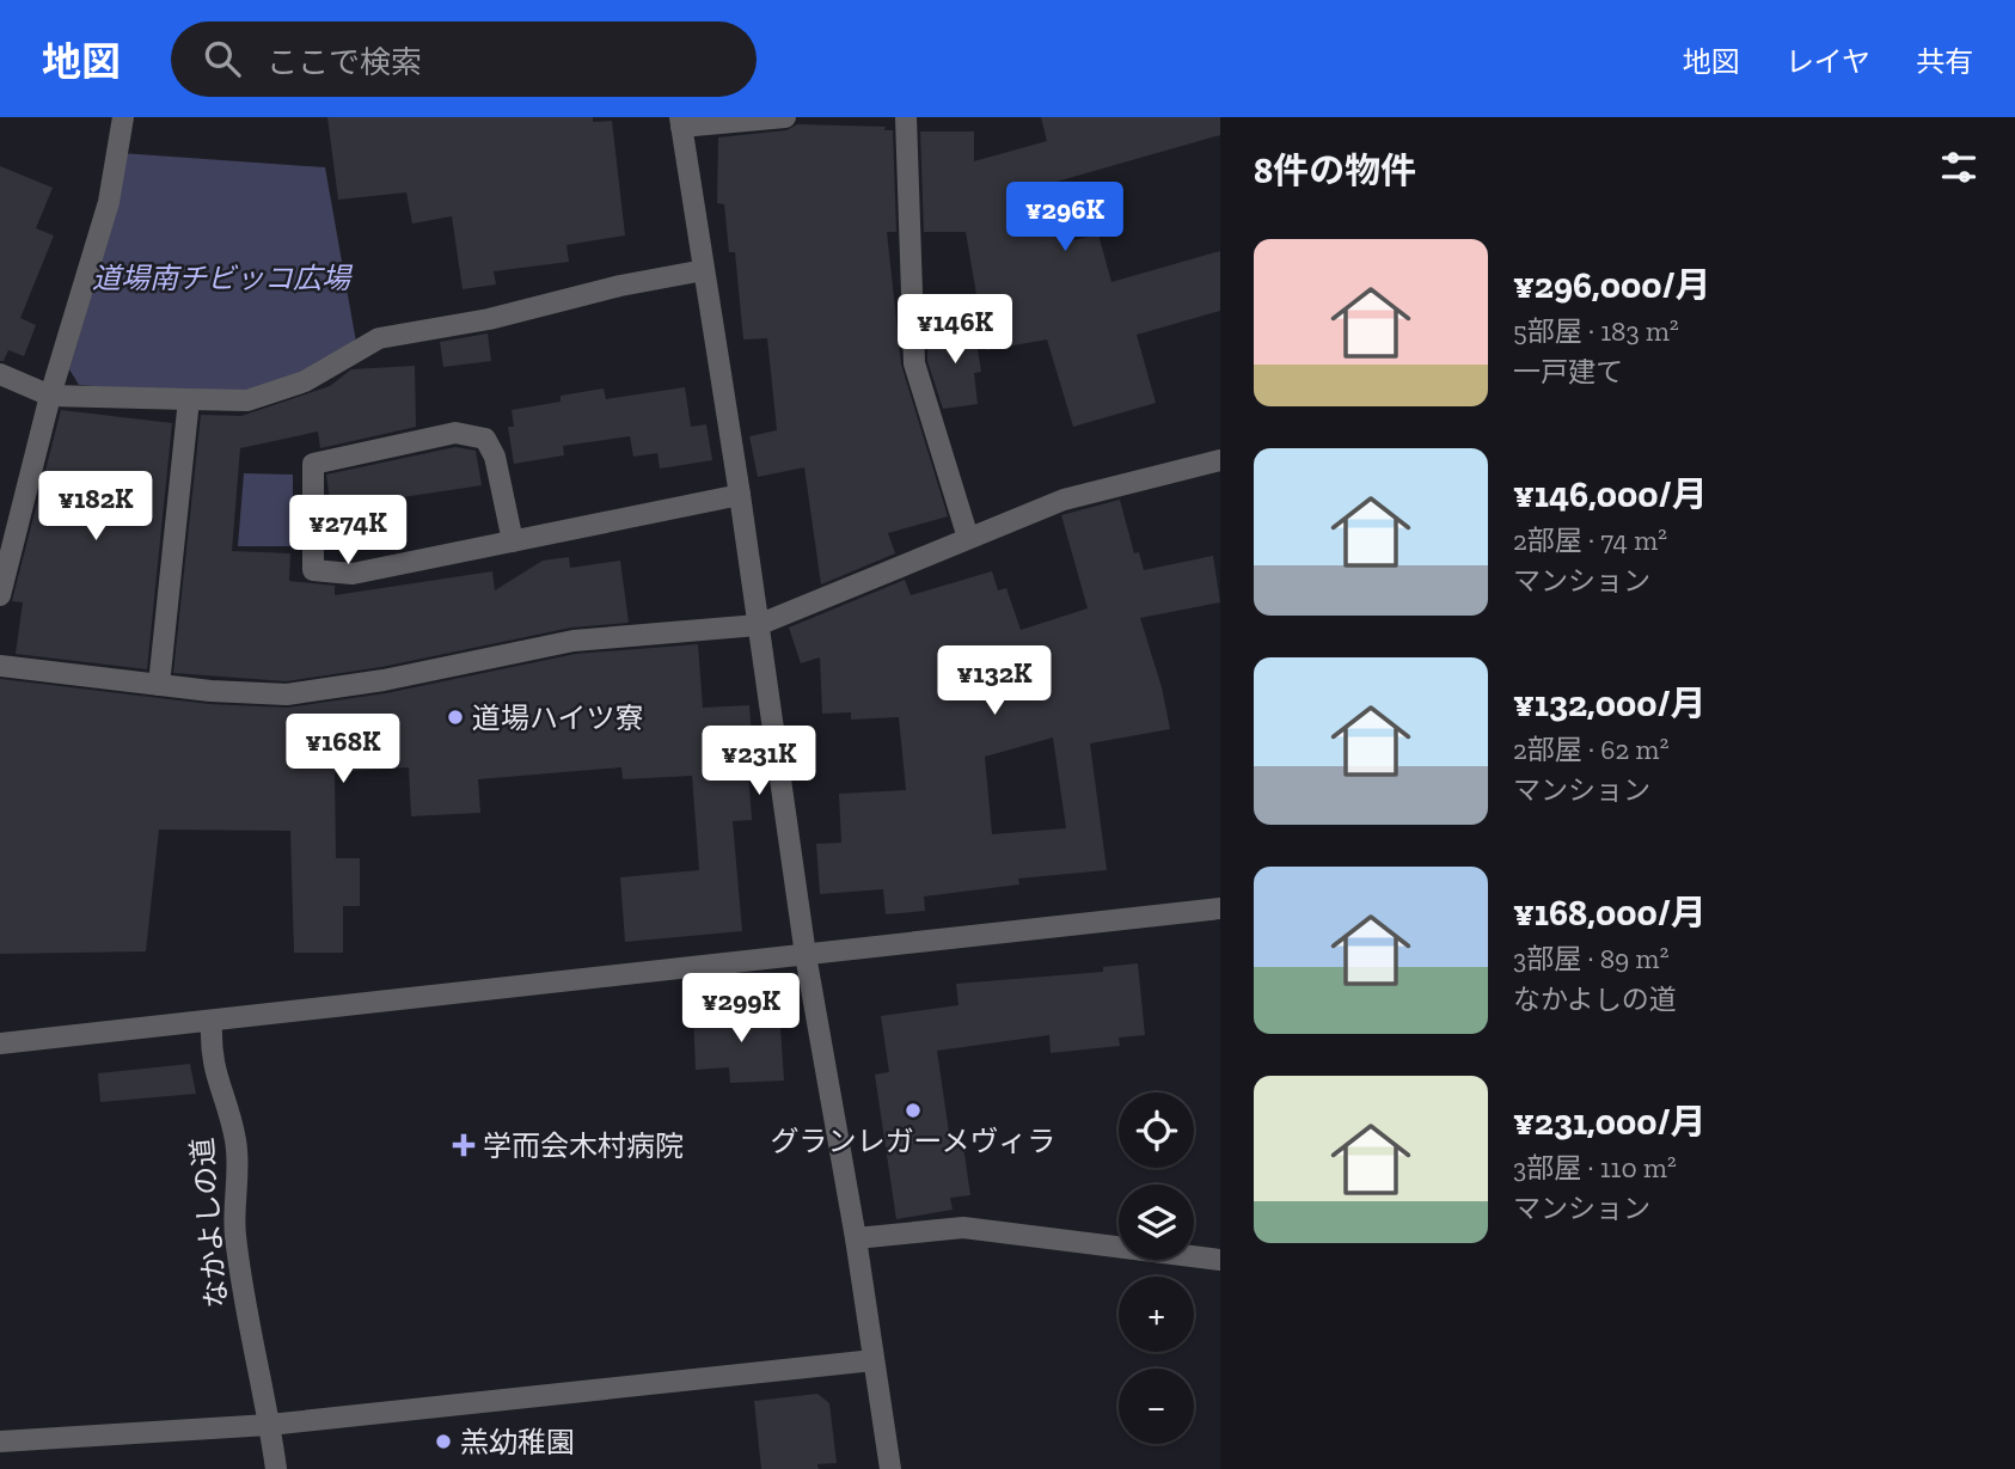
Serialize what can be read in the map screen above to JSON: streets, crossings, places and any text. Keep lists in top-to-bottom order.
{
  "streets": {
    "street": ["なかよしの道"]
  },
  "parks": ["道場南チビッコ広場"],
  "places": {
    "other": ["道場ハイツ寮", "グランレガーメヴィラ", "羔幼稚園"],
    "health": ["学而会木村病院"]
  },
  "page": {
    "header": "地図",
    "search": "ここで検索",
    "nav": ["地図", "レイヤ", "共有"],
    "heading": "8件の物件",
    "price": [
      "¥296K",
      "¥146K",
      "¥182K",
      "¥274K",
      "¥132K",
      "¥168K",
      "¥231K",
      "¥299K"
    ],
    "list": [
      {
        "name": "¥296,000/月",
        "note": "5部屋 · 183 m² · 一戸建て"
      },
      {
        "name": "¥146,000/月",
        "note": "2部屋 · 74 m² · マンション"
      },
      {
        "name": "¥132,000/月",
        "note": "2部屋 · 62 m² · マンション"
      },
      {
        "name": "¥168,000/月",
        "note": "3部屋 · 89 m² · なかよしの道"
      },
      {
        "name": "¥231,000/月",
        "note": "3部屋 · 110 m² · マンション"
      }
    ],
    "map_buttons": ["+", "−"]
  }
}
